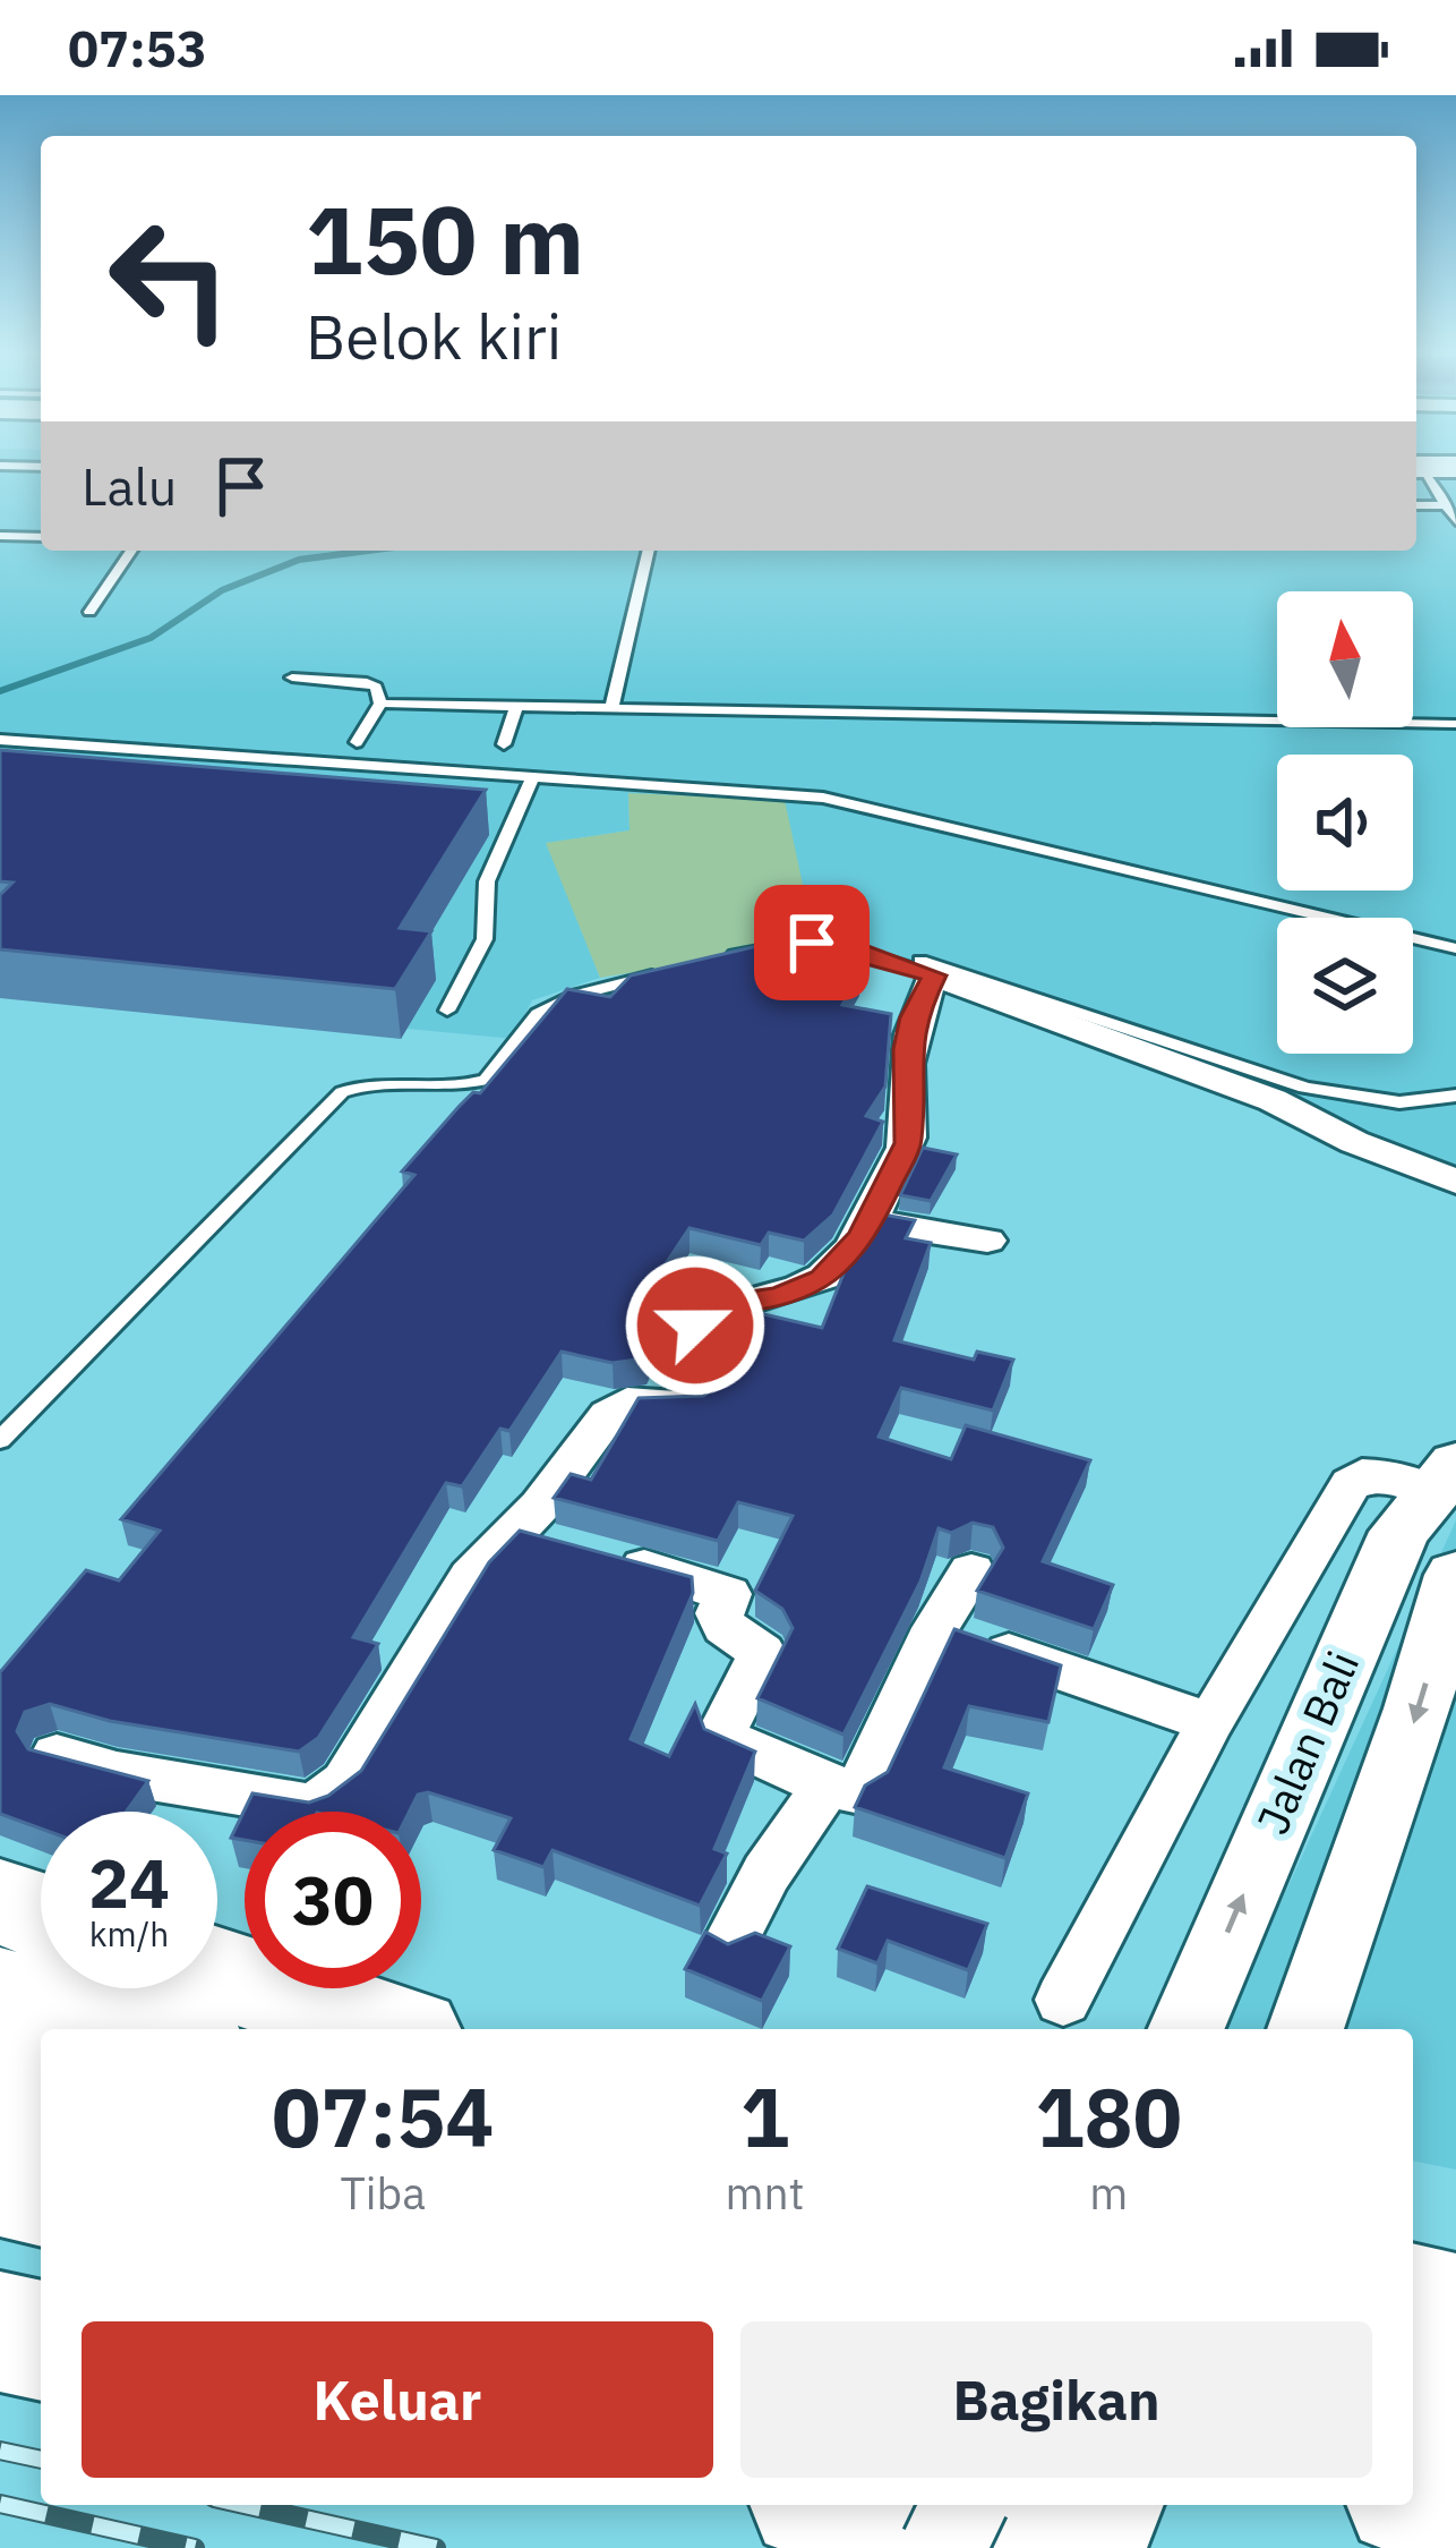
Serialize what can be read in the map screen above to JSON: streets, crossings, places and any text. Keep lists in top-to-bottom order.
{
  "streets": {
    "street": ["Jalan Bali"]
  },
  "north": "top",
  "page": {
    "status": "07:53",
    "turn": ["150 m", "Belok kiri"],
    "then": "Lalu",
    "speed": "24 km/h",
    "limit": "30",
    "eta": [
      "07:54",
      "Tiba",
      "1",
      "mnt",
      "180",
      "m"
    ],
    "buttons": ["Keluar", "Bagikan"]
  }
}
